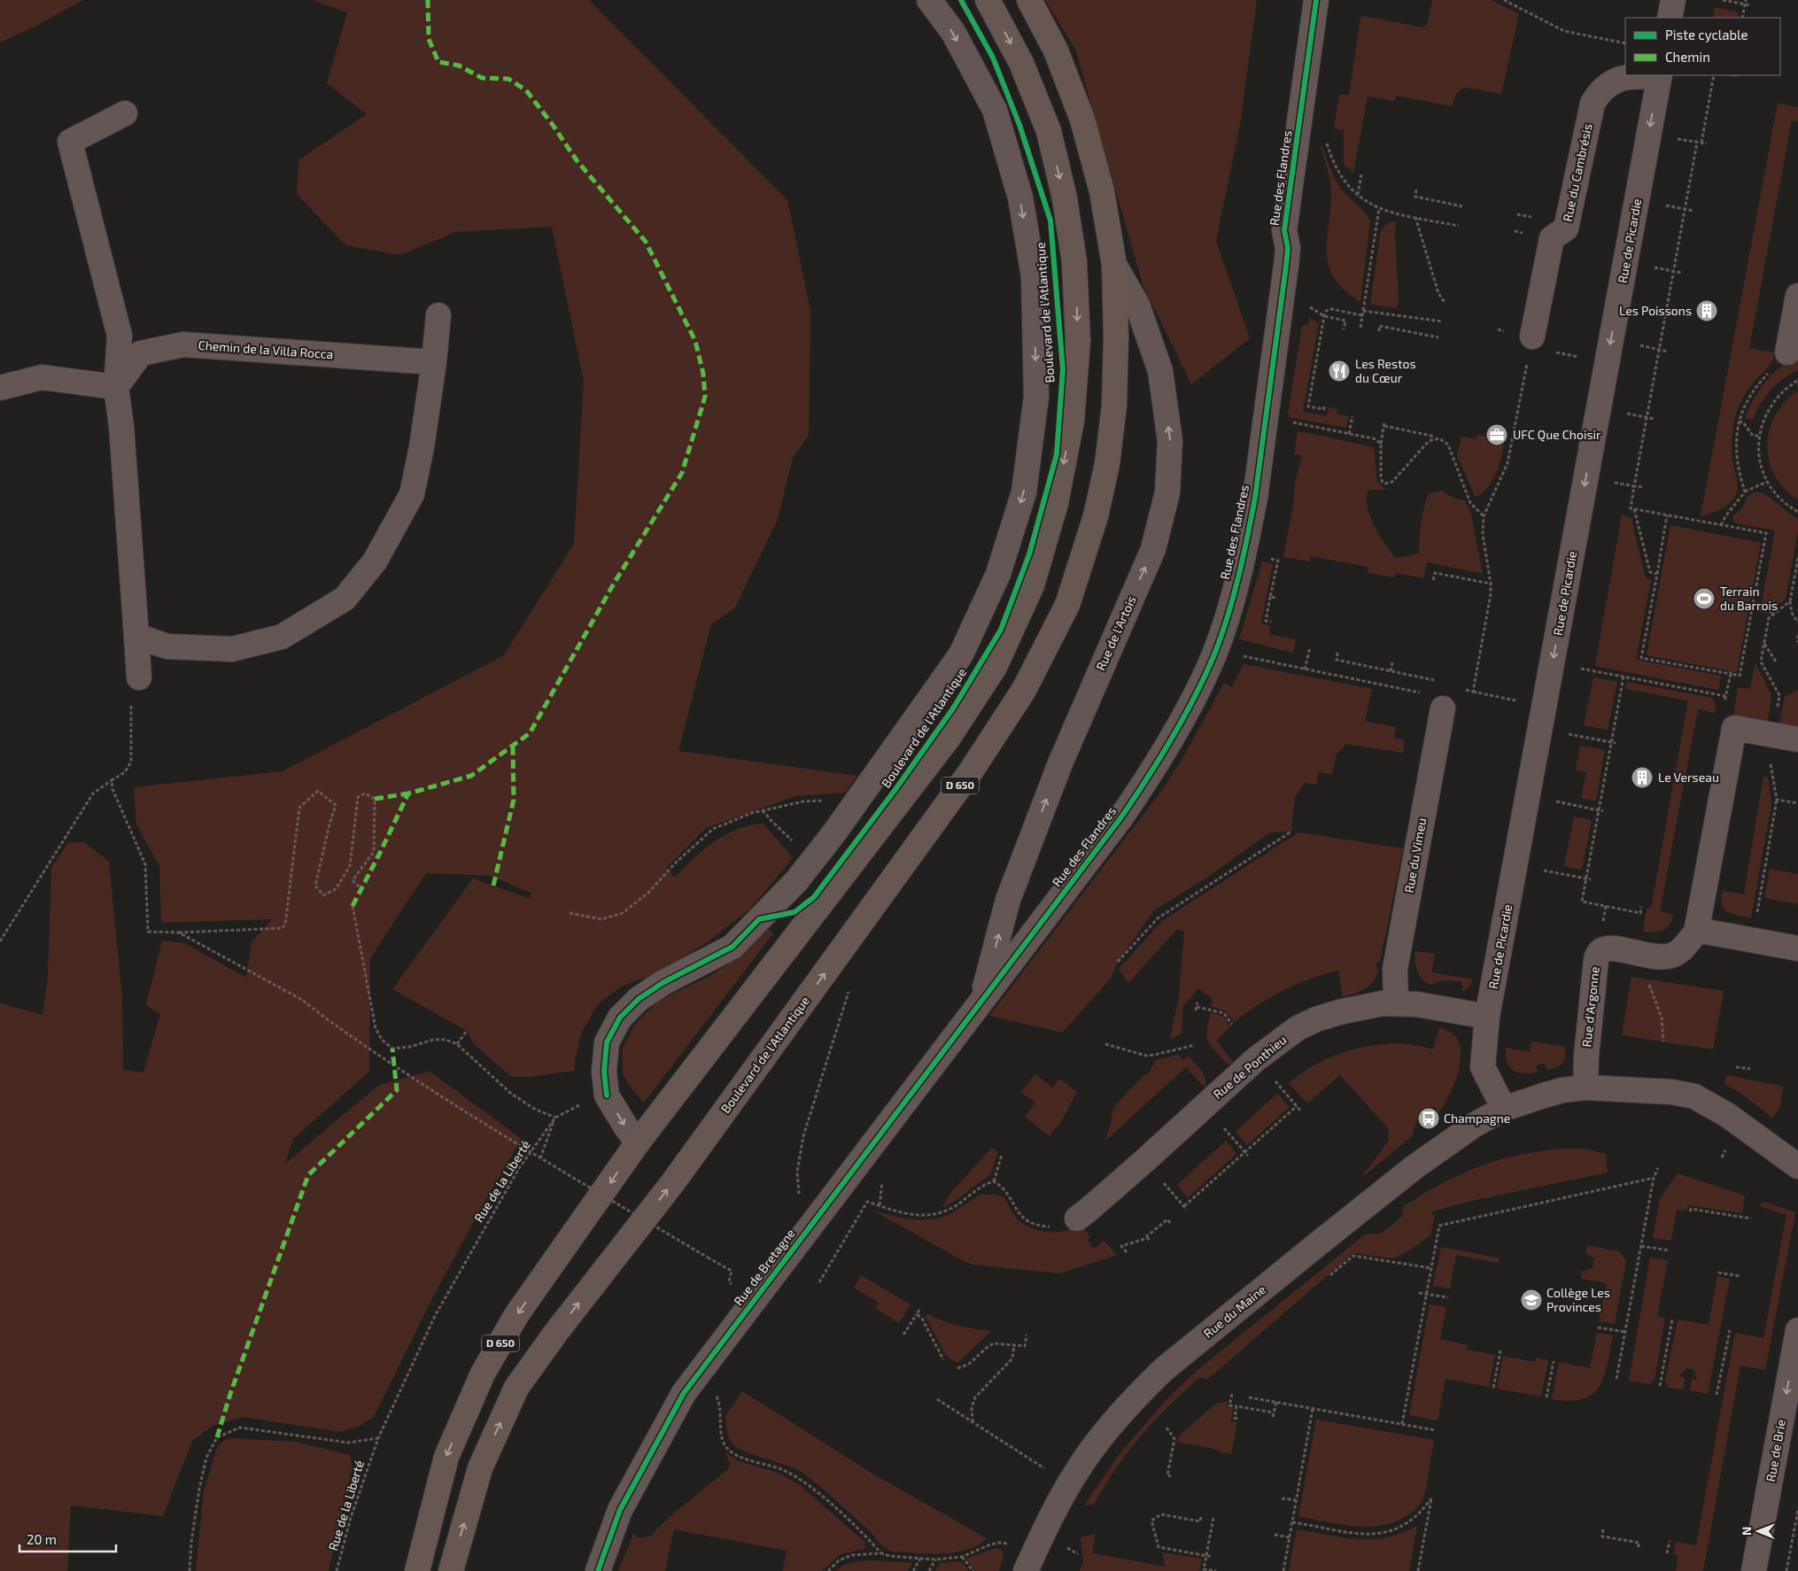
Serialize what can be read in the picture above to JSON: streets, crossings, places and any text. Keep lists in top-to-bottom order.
{
  "streets": {
    "main road": ["Boulevard de l'Atlantique", "D 650"],
    "street": [
      "Rue du Cambrésis",
      "Rue des Flandres",
      "Rue de Picardie",
      "Chemin de la Villa Rocca",
      "Rue de l'Artois",
      "Rue du Vimeu",
      "Rue d'Argonne",
      "Rue de Ponthieu",
      "Rue de Bretagne",
      "Rue du Maine",
      "Rue de Brie"
    ],
    "path": ["Rue de la Liberté"]
  },
  "crossings": [
    ["Rue du Cambrésis", "Rue de Picardie"],
    ["Rue des Flandres", "Rue de l'Artois"],
    ["Rue des Flandres", "Rue de Bretagne"],
    ["Rue de Picardie", "Rue de Ponthieu"],
    ["Rue de Picardie", "Rue du Maine"],
    ["Boulevard de l'Atlantique", "Rue de l'Artois"],
    ["Rue de l'Artois", "Rue de Bretagne"],
    ["Rue du Vimeu", "Rue de Ponthieu"],
    ["Rue d'Argonne", "Rue du Maine"]
  ],
  "one_way": ["Rue de Picardie", "Rue de l'Artois", "Rue de Brie"],
  "places": {
    "building": ["Les Poissons", "Le Verseau"],
    "restaurant": ["Les Restos du Cœur"],
    "office": ["UFC Que Choisir"],
    "sports": ["Terrain du Barrois"],
    "bus stop": ["Champagne"],
    "school or university": ["Collège Les Provinces"]
  },
  "legend": ["Piste cyclable", "Chemin"],
  "scale_bar": "20 m",
  "north": "left"
}
